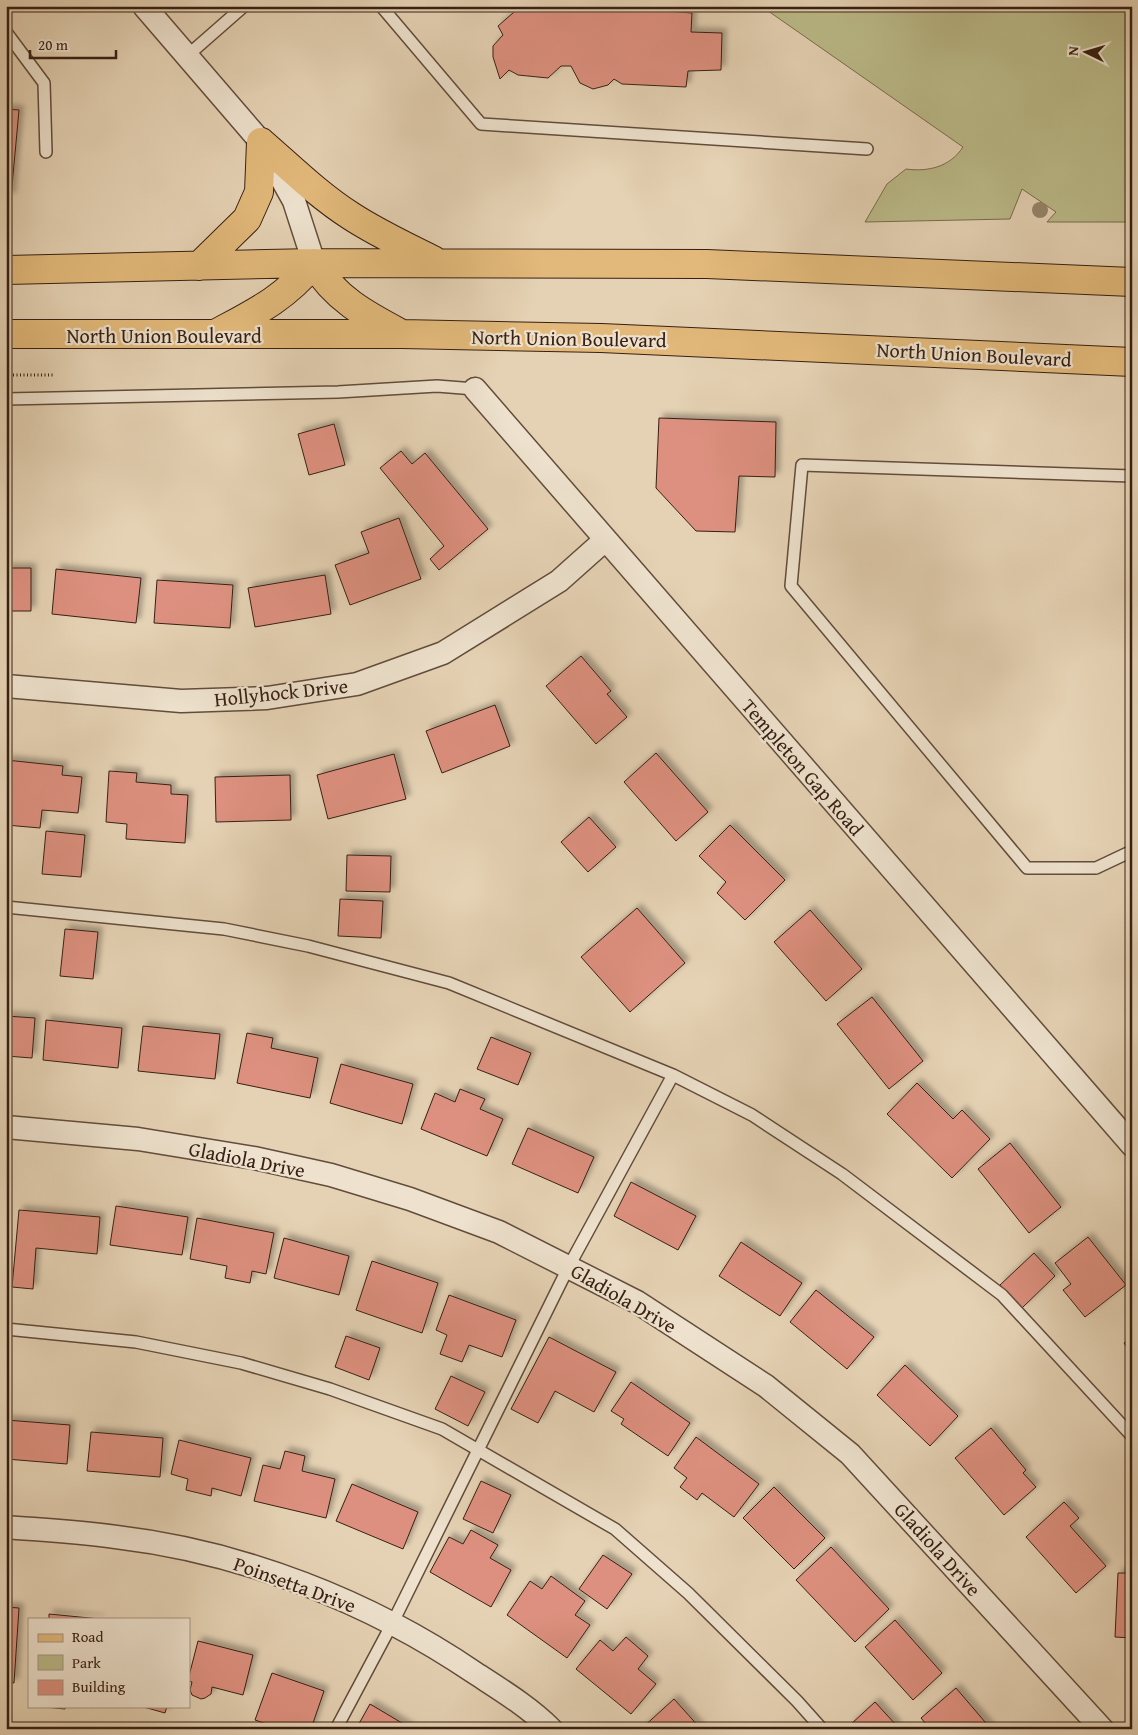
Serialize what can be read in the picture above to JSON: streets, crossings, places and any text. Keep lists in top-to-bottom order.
{
  "streets": {
    "main road": ["North Union Boulevard"],
    "street": [
      "Hollyhock Drive",
      "Templeton Gap Road",
      "Gladiola Drive",
      "Poinsetta Drive"
    ]
  },
  "crossings": [
    ["Hollyhock Drive", "Templeton Gap Road"]
  ],
  "legend": ["Road", "Park", "Building"],
  "scale_bar": "20 m",
  "north": "left"
}
